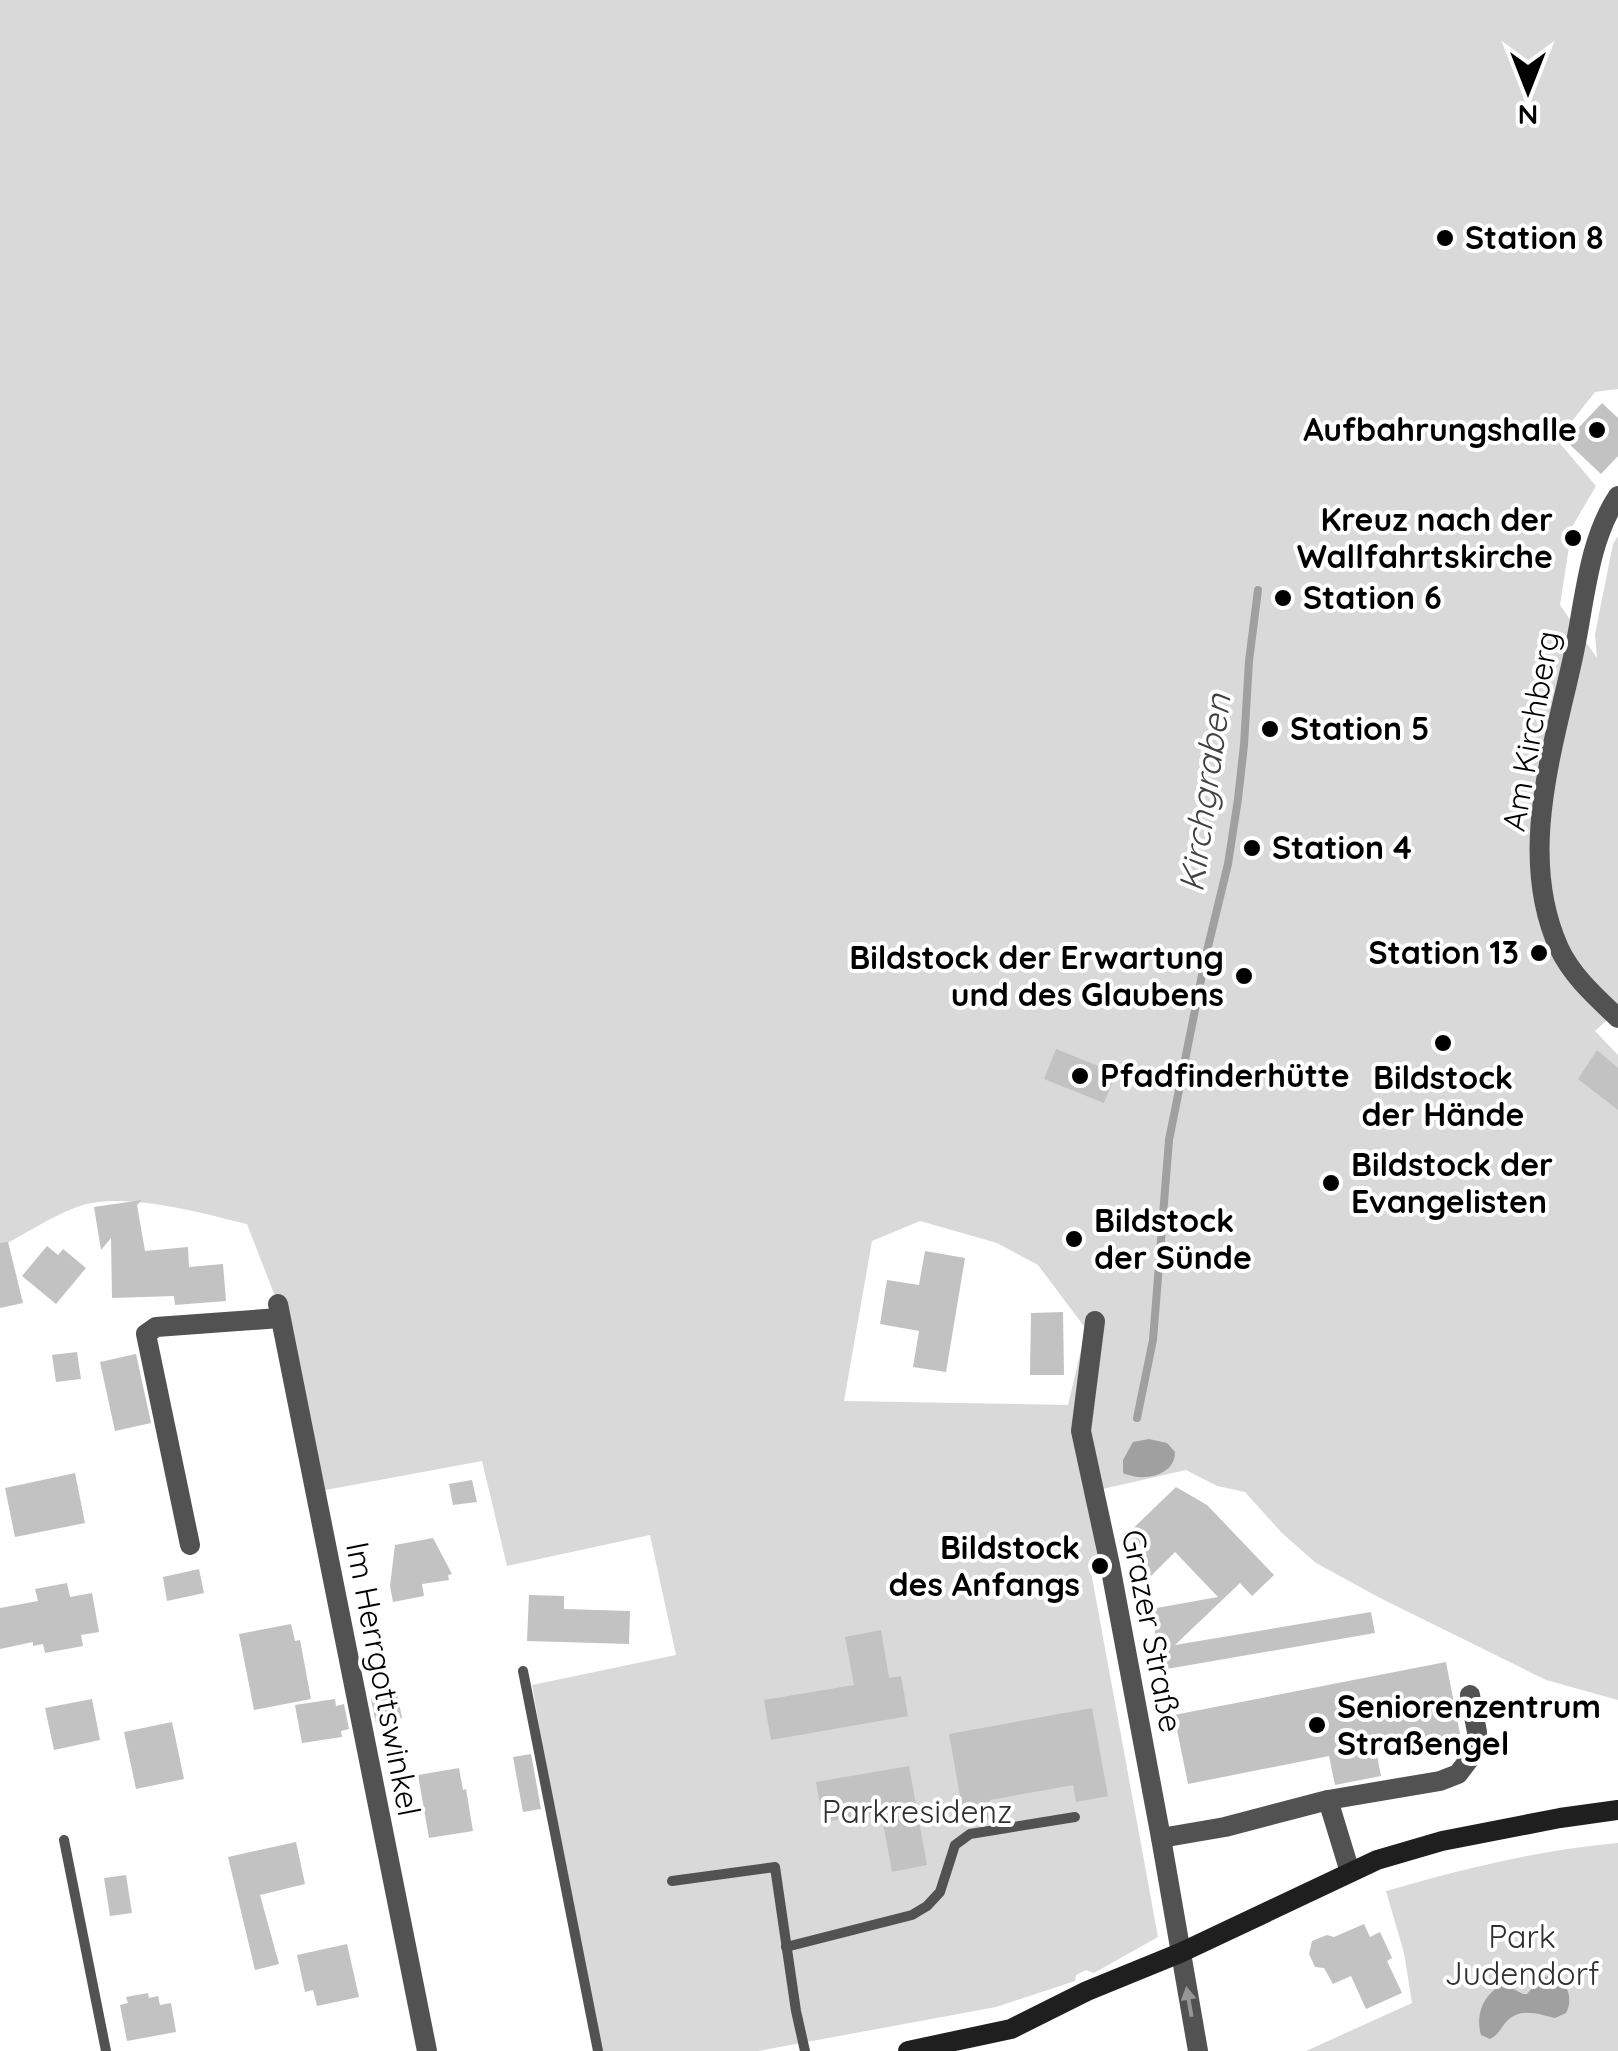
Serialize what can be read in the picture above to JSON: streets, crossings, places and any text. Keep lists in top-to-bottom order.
{
  "streets": {
    "street": ["Am Kirchberg", "Grazer Straße", "Im Herrgottswinkel"]
  },
  "water": ["Kirchgraben"],
  "parks": ["Parkresidenz", "Park Judendorf"],
  "places": [
    "Station 8",
    "Aufbahrungshalle",
    "Kreuz nach der Wallfahrtskirche",
    "Station 6",
    "Station 5",
    "Station 4",
    "Station 13",
    "Bildstock der Erwartung und des Glaubens",
    "Bildstock der Hände",
    "Pfadfinderhütte",
    "Bildstock der Evangelisten",
    "Bildstock der Sünde",
    "Bildstock des Anfangs",
    "Seniorenzentrum Straßengel"
  ],
  "north": "bottom"
}
